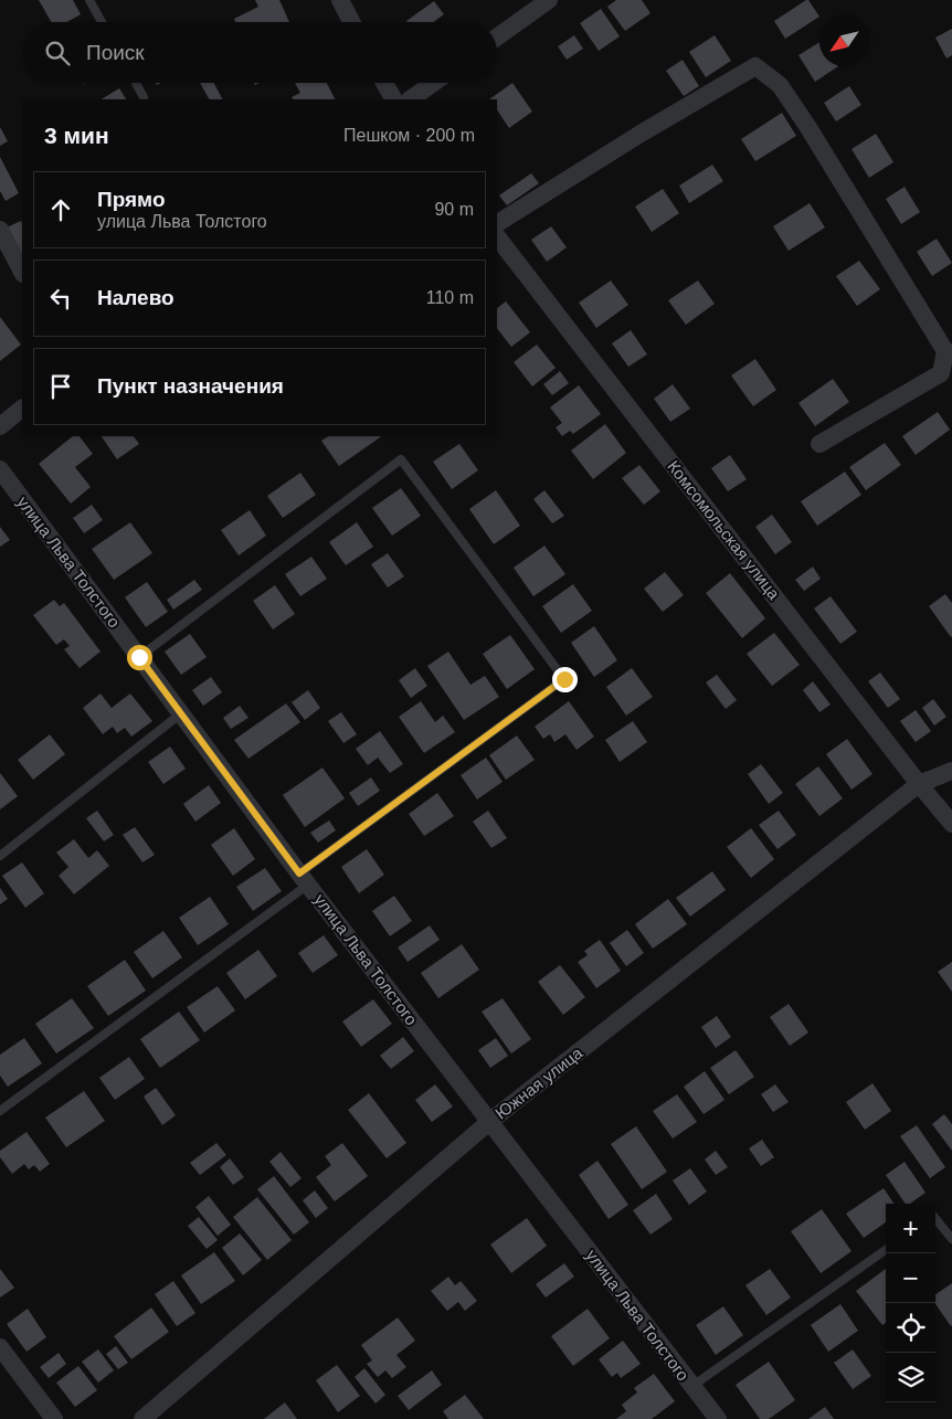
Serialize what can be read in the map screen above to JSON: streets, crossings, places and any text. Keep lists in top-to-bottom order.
{
  "streets": {
    "street": ["Комсомольская улица", "улица Льва Толстого", "Южная улица"]
  },
  "crossings": [
    ["Комсомольская улица", "Южная улица"],
    ["улица Льва Толстого", "Южная улица"]
  ],
  "north": "bottom left",
  "page": {
    "search": "Поиск",
    "heading": ["3 мин", "Пешком · 200 m"],
    "list": [
      ["Прямо", "улица Льва Толстого", "90 m"],
      ["Налево", "110 m"],
      "Пункт назначения"
    ],
    "map_buttons": ["+", "−"]
  }
}
